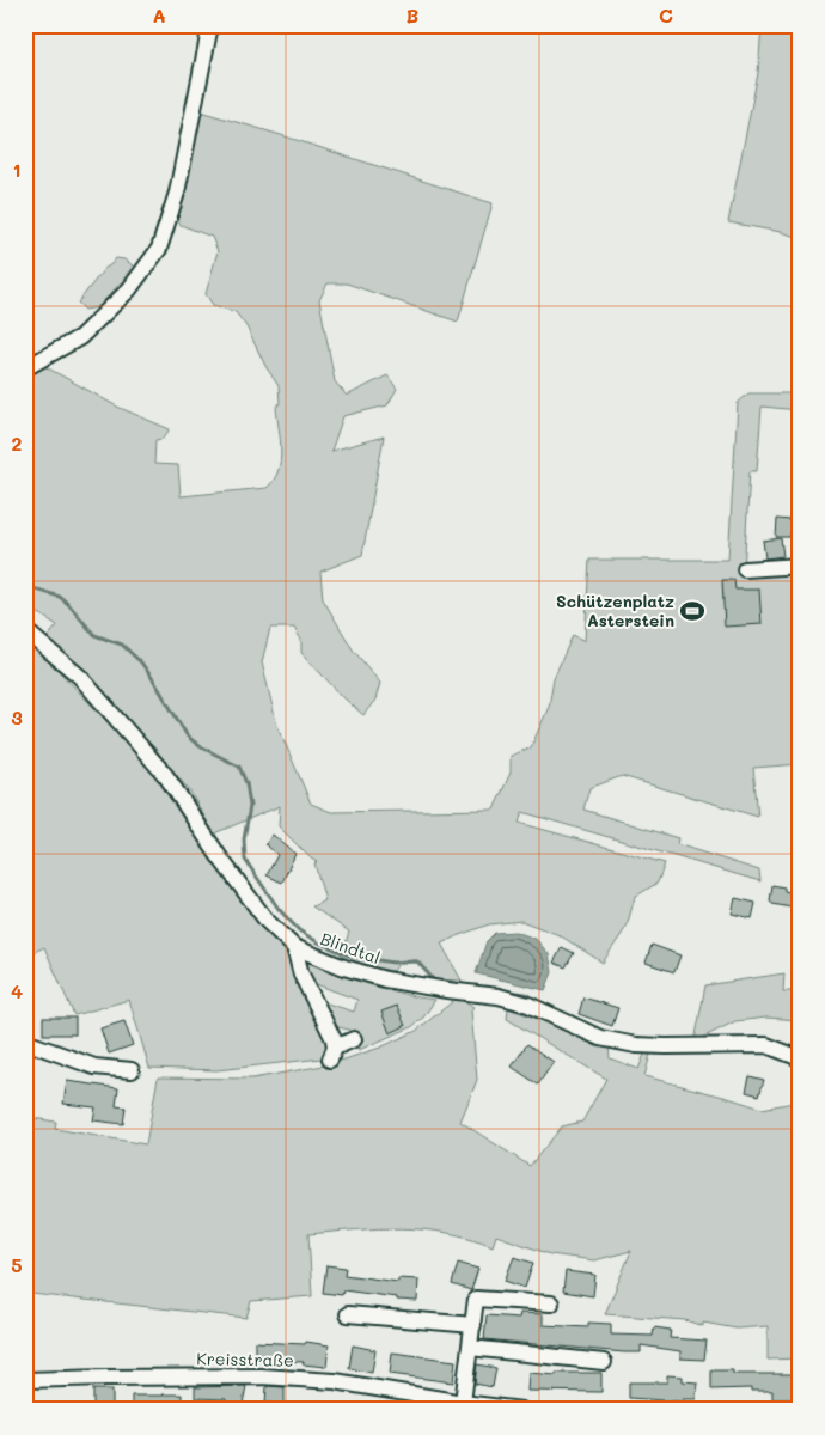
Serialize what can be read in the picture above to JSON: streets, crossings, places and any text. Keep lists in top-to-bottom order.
{
  "streets": {
    "street": ["Blindtal", "Kreisstraße"]
  },
  "places": {
    "sports": ["Schützenplatz Asterstein"]
  },
  "grid": {
    "columns": ["A", "B", "C"],
    "rows": [
      "1",
      "2",
      "3",
      "4",
      "5"
    ]
  }
}
